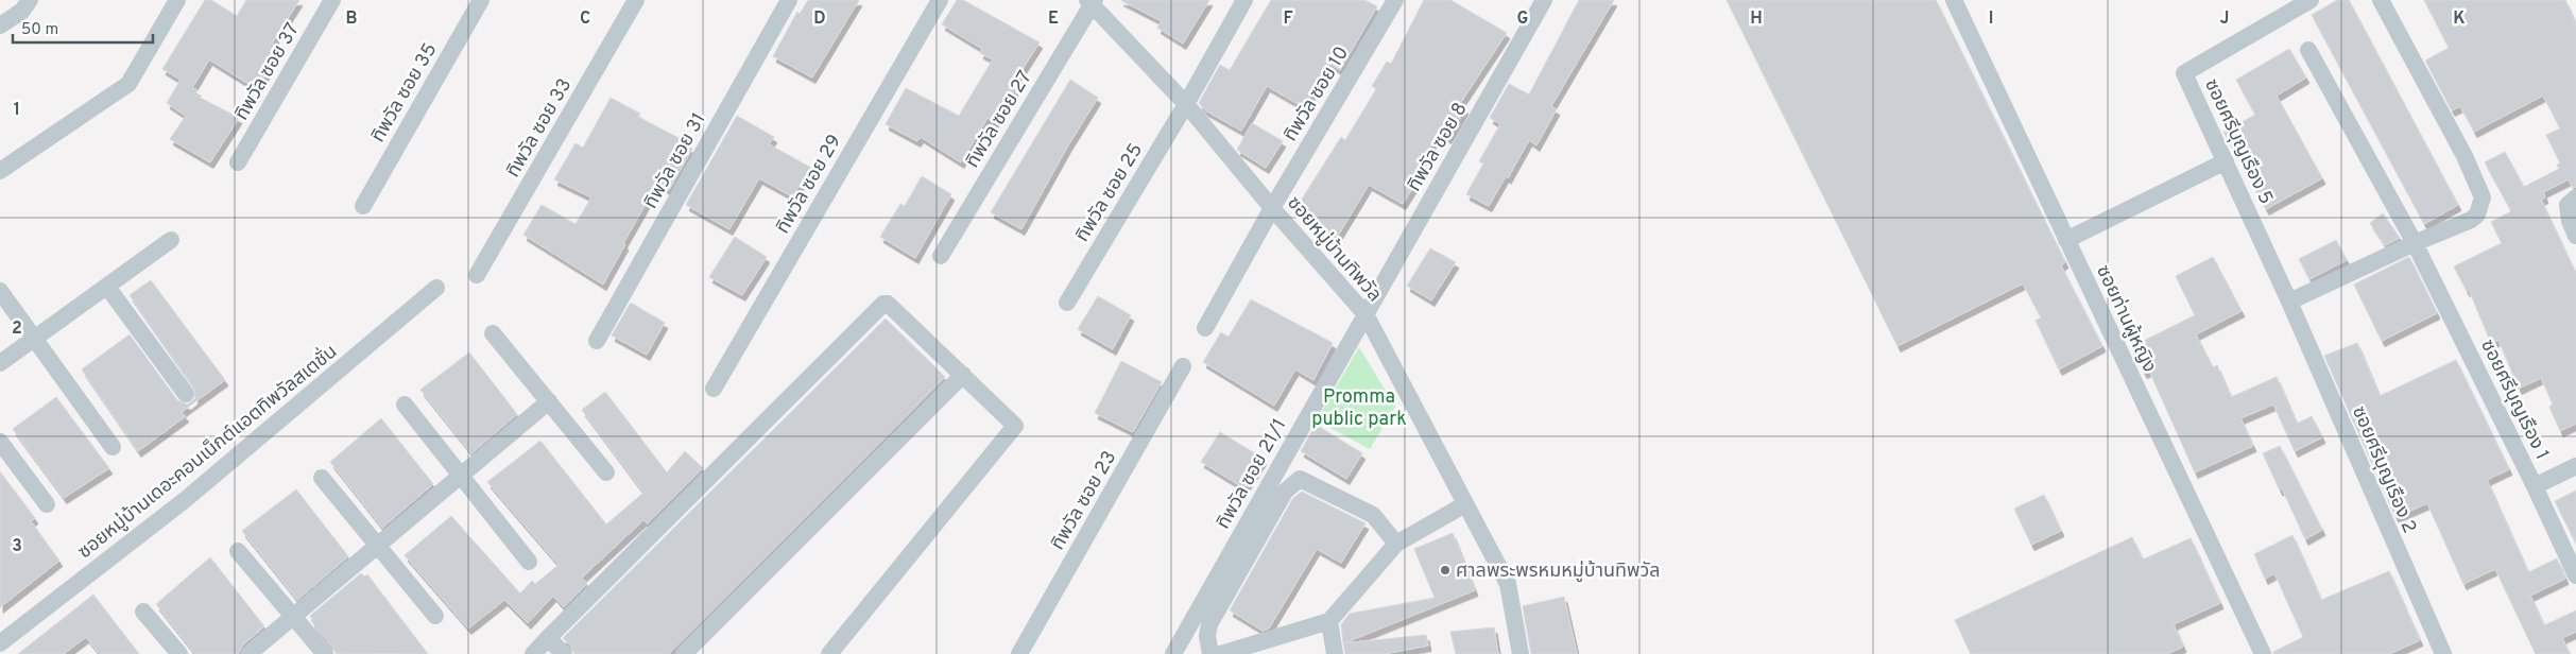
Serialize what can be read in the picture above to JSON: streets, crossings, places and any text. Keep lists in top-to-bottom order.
{
  "streets": {
    "street": [
      "ทิพวัล ซอย 37",
      "ทิพวัล ซอย 35",
      "ทิพวัล ซอย 10",
      "ทิพวัล ซอย 27",
      "ทิพวัล ซอย 33",
      "ซอยศรีบุญเรือง 5",
      "ทิพวัล ซอย 8",
      "ทิพวัล ซอย 31",
      "ทิพวัล ซอย 29",
      "ทิพวัล ซอย 25",
      "ซอยหมู่บ้านทิพวัล",
      "ซอยท่านผู้หญิง",
      "ซอยศรีบุญเรือง 1",
      "ซอยหมู่บ้านเดอะคอนเน็กต์แอตทิพวัลสเตชั่น",
      "ซอยศรีบุญเรือง 2",
      "ทิพวัล ซอย 21/1",
      "ทิพวัล ซอย 23"
    ]
  },
  "crossings": [
    ["ทิพวัล ซอย 10", "ซอยหมู่บ้านทิพวัล"],
    ["ทิพวัล ซอย 27", "ซอยหมู่บ้านทิพวัล"],
    ["ซอยศรีบุญเรือง 5", "ซอยศรีบุญเรือง 2"],
    ["ทิพวัล ซอย 8", "ซอยหมู่บ้านทิพวัล"],
    ["ทิพวัล ซอย 8", "ทิพวัล ซอย 21/1"],
    ["ทิพวัล ซอย 25", "ซอยหมู่บ้านทิพวัล"],
    ["ซอยหมู่บ้านทิพวัล", "ทิพวัล ซอย 21/1"]
  ],
  "parks": ["Promma public park"],
  "places": ["ศาลพระพรหมหมู่บ้านทิพวัล"],
  "scale_bar": "50 m",
  "grid": {
    "columns": [
      "B",
      "C",
      "D",
      "E",
      "F",
      "G",
      "H",
      "I",
      "J",
      "K"
    ],
    "rows": ["1", "2", "3"]
  }
}
